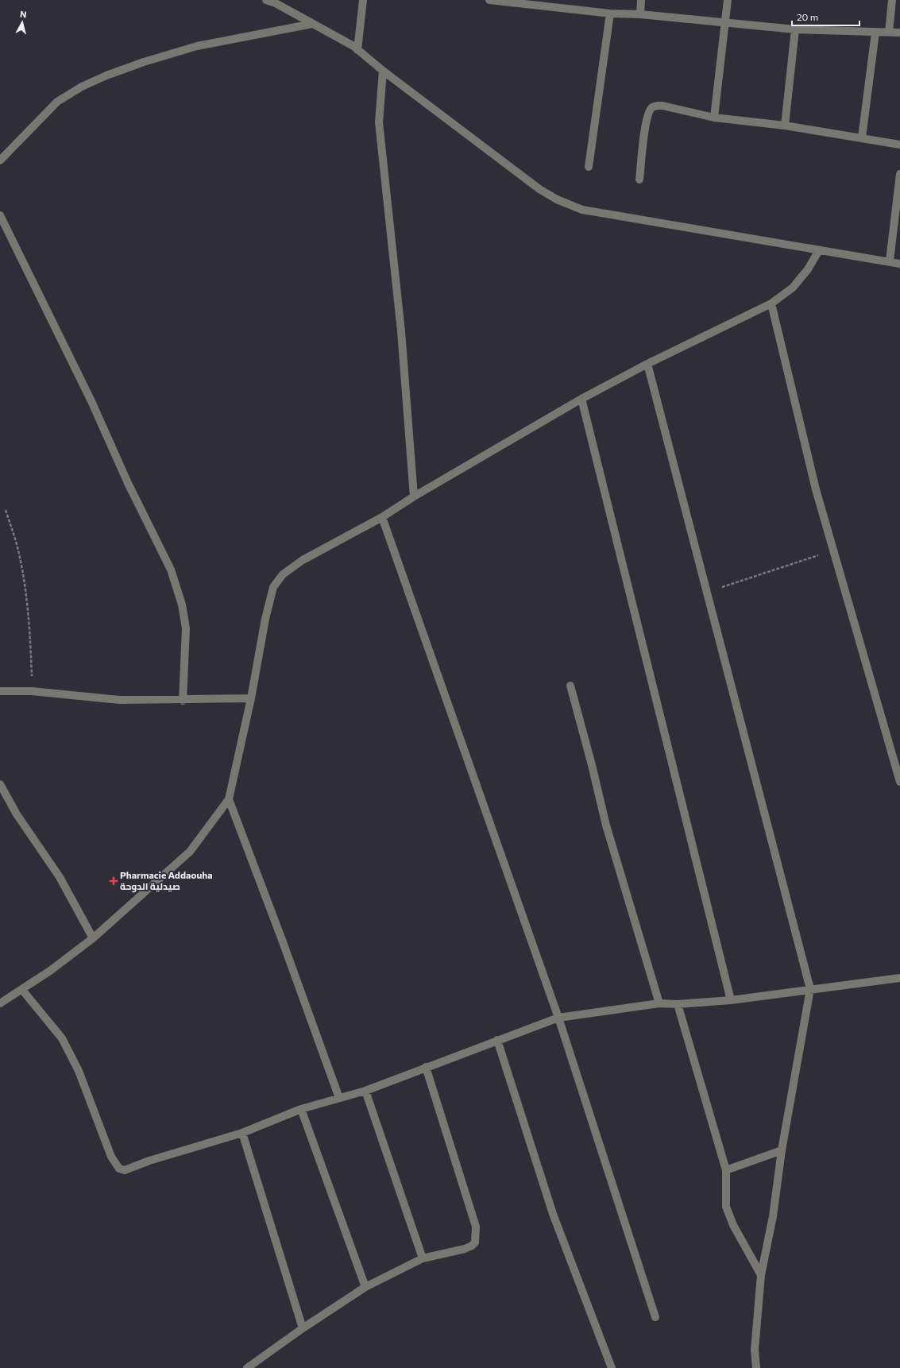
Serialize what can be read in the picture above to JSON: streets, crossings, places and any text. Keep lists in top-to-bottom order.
{
  "places": {
    "health": ["Pharmacie Addaouha صيدلية الدوحة"]
  },
  "scale_bar": "20 m",
  "north": "top"
}
